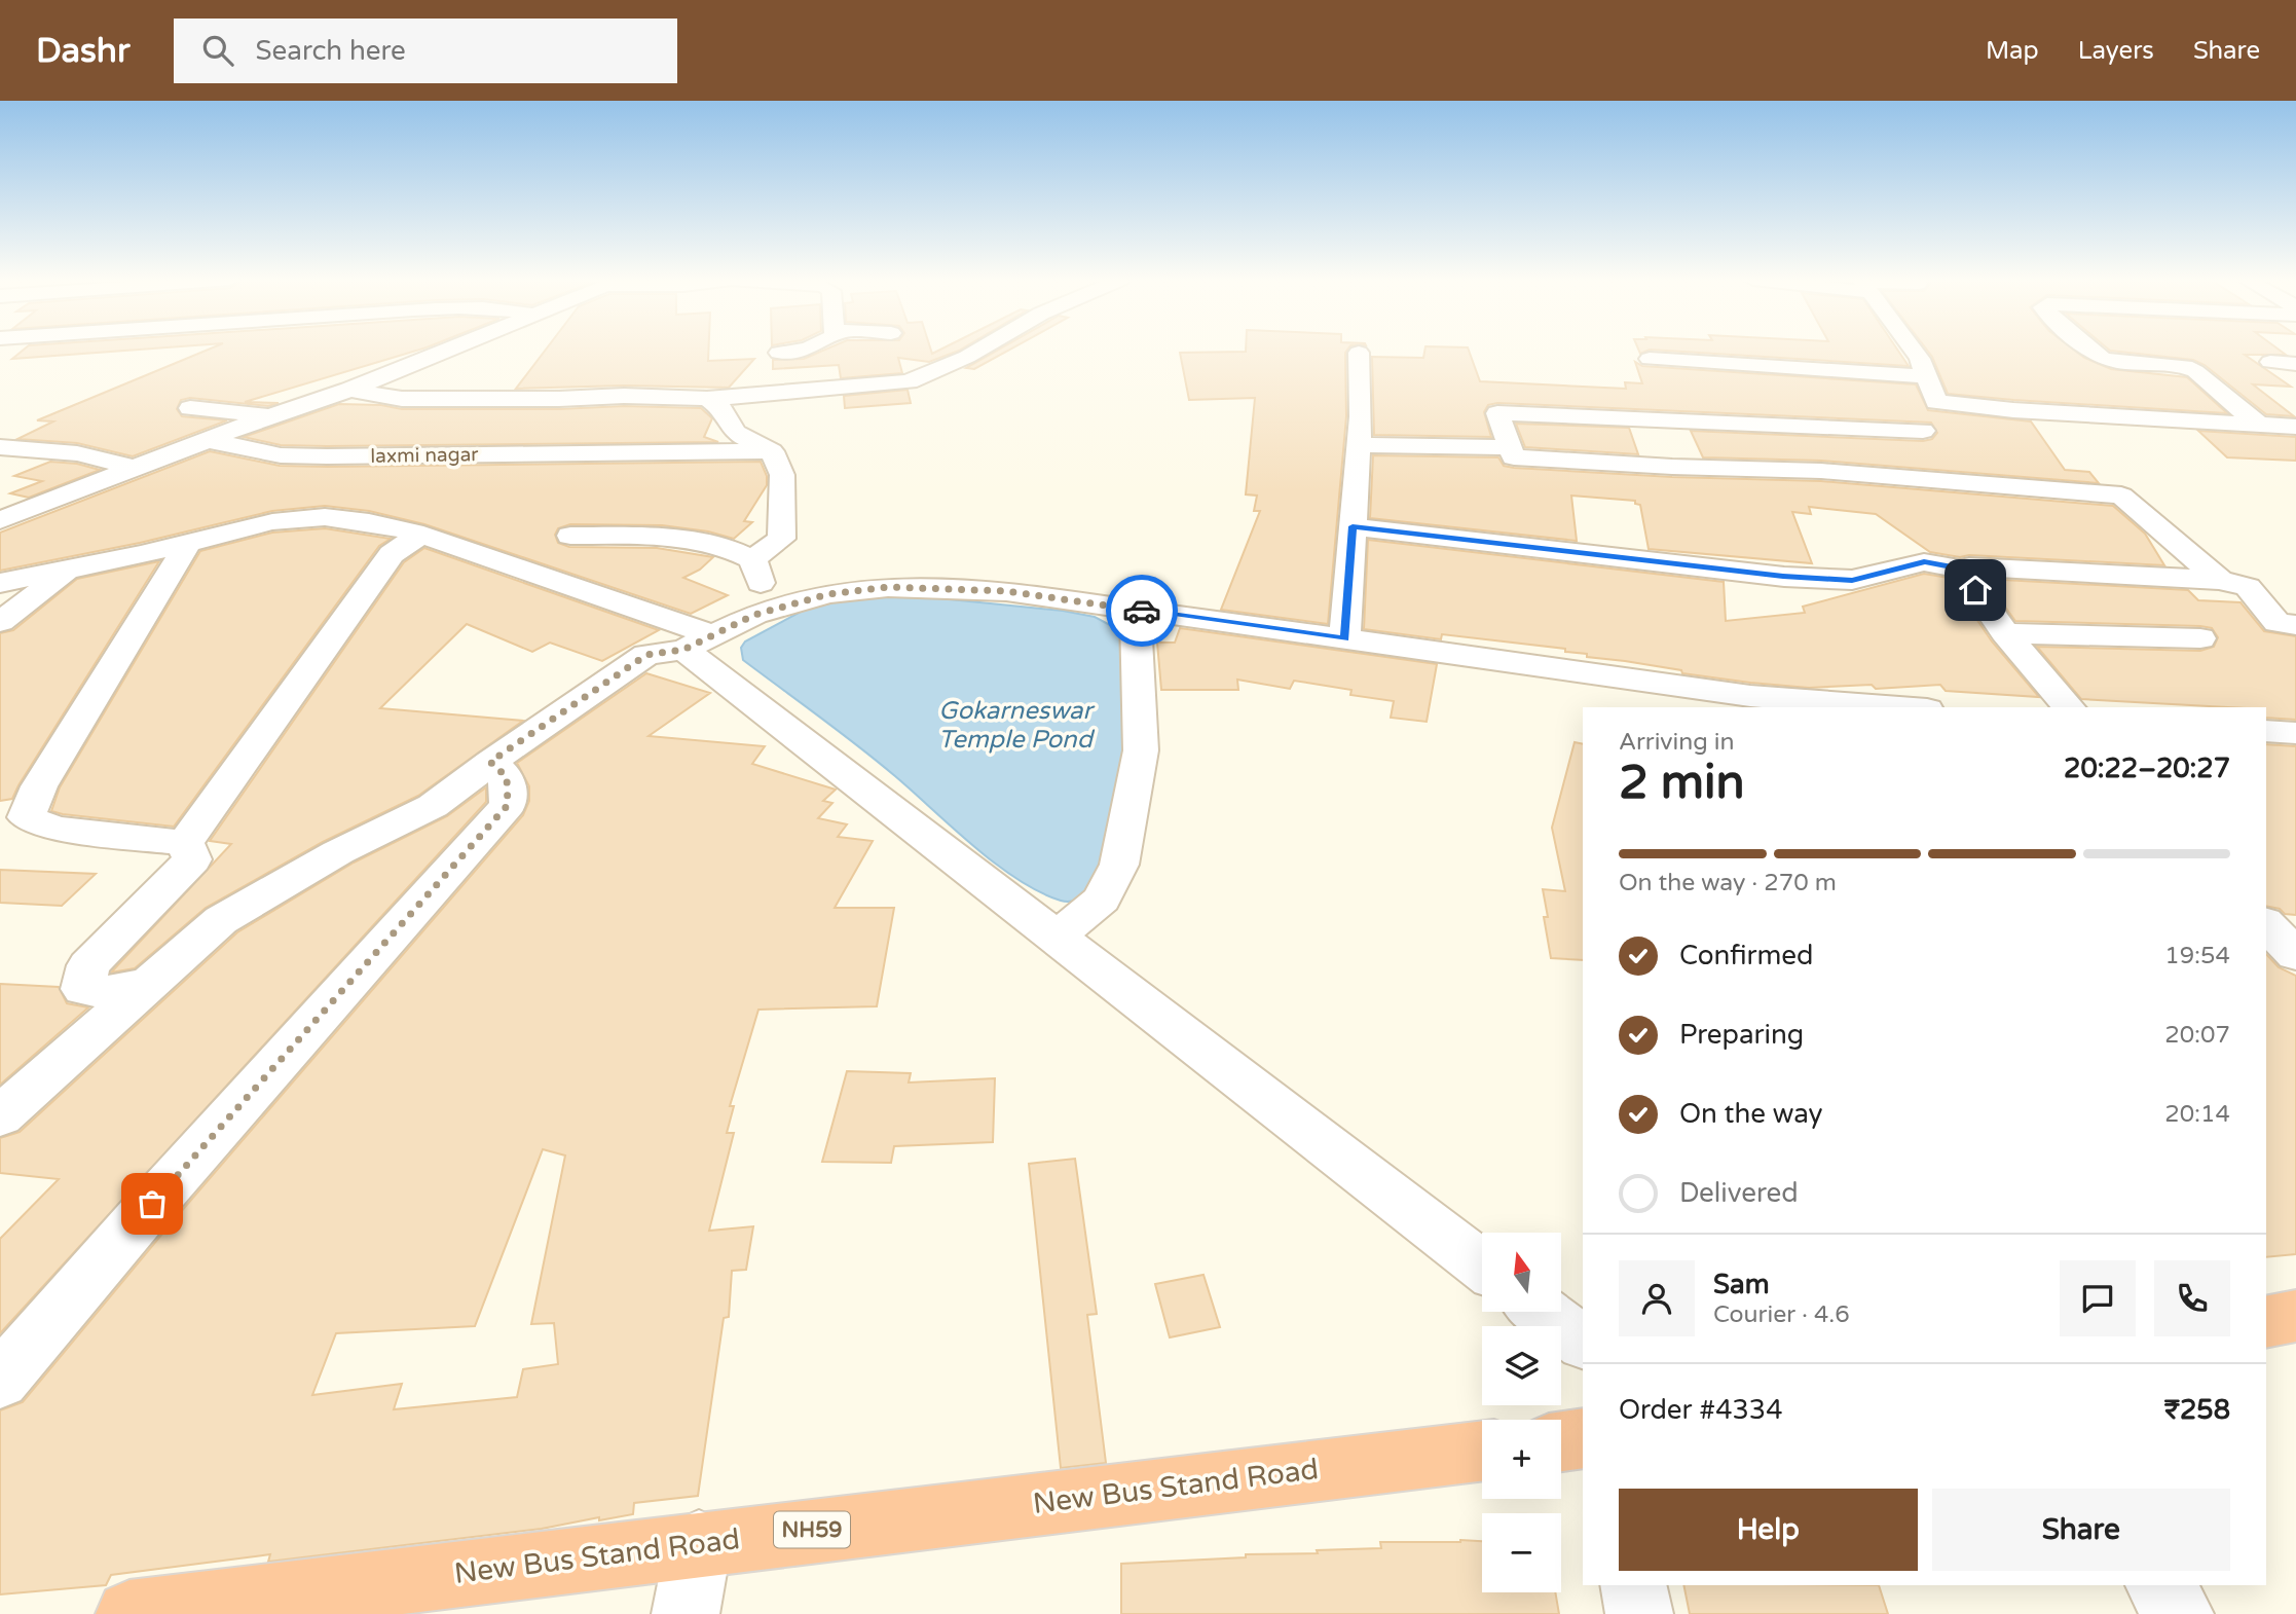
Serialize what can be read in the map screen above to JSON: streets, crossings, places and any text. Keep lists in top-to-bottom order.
{
  "streets": {
    "highway": ["New Bus Stand Road", "NH59"],
    "street": ["laxmi nagar"]
  },
  "water": ["Gokarneswar Temple Pond"],
  "north": "top",
  "page": {
    "header": "Dashr",
    "search": "Search here",
    "nav": ["Map", "Layers", "Share"],
    "heading": ["2 min", "Arriving in", "20:22–20:27"],
    "panel": [
      "Sam",
      "Courier · 4.6",
      "Order #4334",
      "₹258"
    ],
    "bar": "On the way · 270 m",
    "list": [
      ["Confirmed", "19:54"],
      ["Preparing", "20:07"],
      ["On the way", "20:14"],
      "Delivered"
    ],
    "map_buttons": ["+", "−"],
    "buttons": ["Help", "Share"]
  }
}
